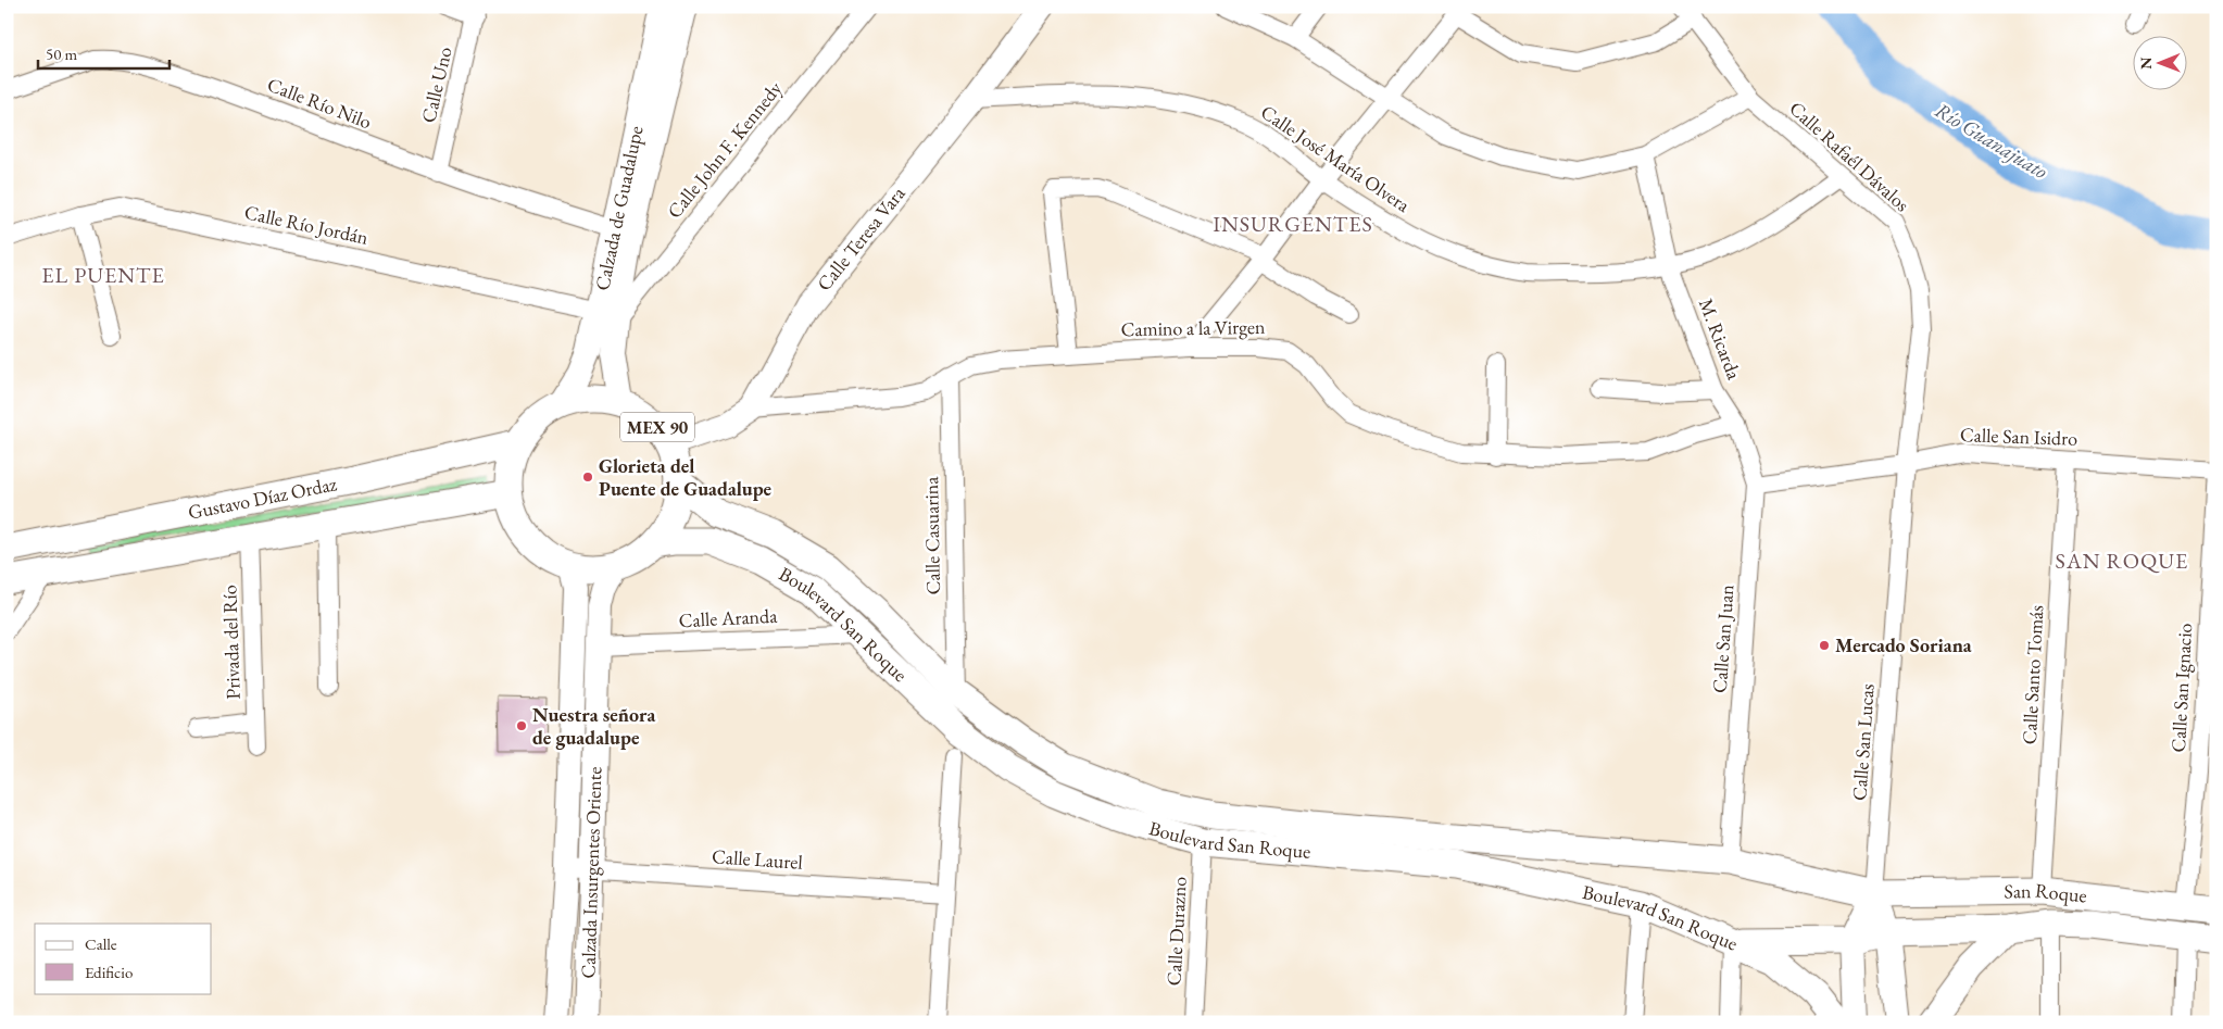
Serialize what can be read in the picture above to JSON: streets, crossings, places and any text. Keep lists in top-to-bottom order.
{
  "streets": {
    "main road": [
      "Calzada de Guadalupe",
      "Calle Teresa Vara",
      "MEX 90",
      "Gustavo Díaz Ordaz",
      "Boulevard San Roque",
      "Calzada Insurgentes Oriente",
      "San Roque"
    ],
    "street": [
      "Calle Uno",
      "Calle Río Nilo",
      "Calle John F. Kennedy",
      "Calle Rafaél Dávalos",
      "Calle José María Olvera",
      "Calle Río Jordán",
      "Camino a la Virgen",
      "M. Ricarda",
      "Calle San Isidro",
      "Calle Casuarina",
      "Calle Aranda",
      "Calle San Juan",
      "Privada del Río",
      "Calle Santo Tomás",
      "Calle San Ignacio",
      "Calle San Lucas",
      "Calle Laurel",
      "Calle Durazno"
    ]
  },
  "crossings": [
    ["Calle Uno", "Calle Río Nilo"],
    ["Calle Río Nilo", "Calzada de Guadalupe"],
    ["Calle John F. Kennedy", "Calzada de Guadalupe"],
    ["Calle John F. Kennedy", "Calle Río Jordán"],
    ["Calle Rafaél Dávalos", "Calle José María Olvera"],
    ["Calle Rafaél Dávalos", "Calle San Isidro"],
    ["Calle Rafaél Dávalos", "Calle San Lucas"],
    ["Calle José María Olvera", "Calle Teresa Vara"],
    ["Calle José María Olvera", "M. Ricarda"],
    ["Calzada de Guadalupe", "Calle Río Jordán"],
    ["Calzada de Guadalupe", "Calle Teresa Vara"],
    ["Calzada de Guadalupe", "MEX 90"],
    ["Calzada de Guadalupe", "Gustavo Díaz Ordaz"],
    ["Calzada de Guadalupe", "Boulevard San Roque"],
    ["Calzada de Guadalupe", "Calzada Insurgentes Oriente"],
    ["Calle Teresa Vara", "Camino a la Virgen"],
    ["Calle Teresa Vara", "MEX 90"],
    ["Calle Teresa Vara", "Gustavo Díaz Ordaz"],
    ["Calle Teresa Vara", "Boulevard San Roque"],
    ["Calle Teresa Vara", "Calzada Insurgentes Oriente"],
    ["Camino a la Virgen", "M. Ricarda"],
    ["Camino a la Virgen", "Calle Casuarina"],
    ["Camino a la Virgen", "Calle San Juan"],
    ["M. Ricarda", "Calle San Juan"],
    ["MEX 90", "Gustavo Díaz Ordaz"],
    ["MEX 90", "Boulevard San Roque"],
    ["MEX 90", "Calzada Insurgentes Oriente"],
    ["Calle San Isidro", "Calle San Juan"],
    ["Calle San Isidro", "Calle Santo Tomás"],
    ["Calle San Isidro", "Calle San Ignacio"],
    ["Calle San Isidro", "Calle San Lucas"],
    ["Gustavo Díaz Ordaz", "Boulevard San Roque"],
    ["Gustavo Díaz Ordaz", "Privada del Río"],
    ["Gustavo Díaz Ordaz", "Calzada Insurgentes Oriente"],
    ["Calle Casuarina", "Boulevard San Roque"],
    ["Calle Aranda", "Boulevard San Roque"],
    ["Calle Aranda", "Calzada Insurgentes Oriente"],
    ["Boulevard San Roque", "Calle San Juan"],
    ["Boulevard San Roque", "Calle San Lucas"],
    ["Boulevard San Roque", "Calzada Insurgentes Oriente"],
    ["Boulevard San Roque", "San Roque"],
    ["Boulevard San Roque", "Calle Durazno"],
    ["Calle Santo Tomás", "San Roque"],
    ["Calle San Ignacio", "San Roque"],
    ["Calle San Lucas", "San Roque"],
    ["Calle Laurel", "Calzada Insurgentes Oriente"]
  ],
  "districts": ["INSURGENTES", "EL PUENTE", "SAN ROQUE"],
  "water": ["Río Guanajuato"],
  "places": ["Glorieta del Puente de Guadalupe", "Mercado Soriana", "Nuestra señora de guadalupe"],
  "legend": ["Calle", "Edificio"],
  "scale_bar": "50 m",
  "north": "left"
}
